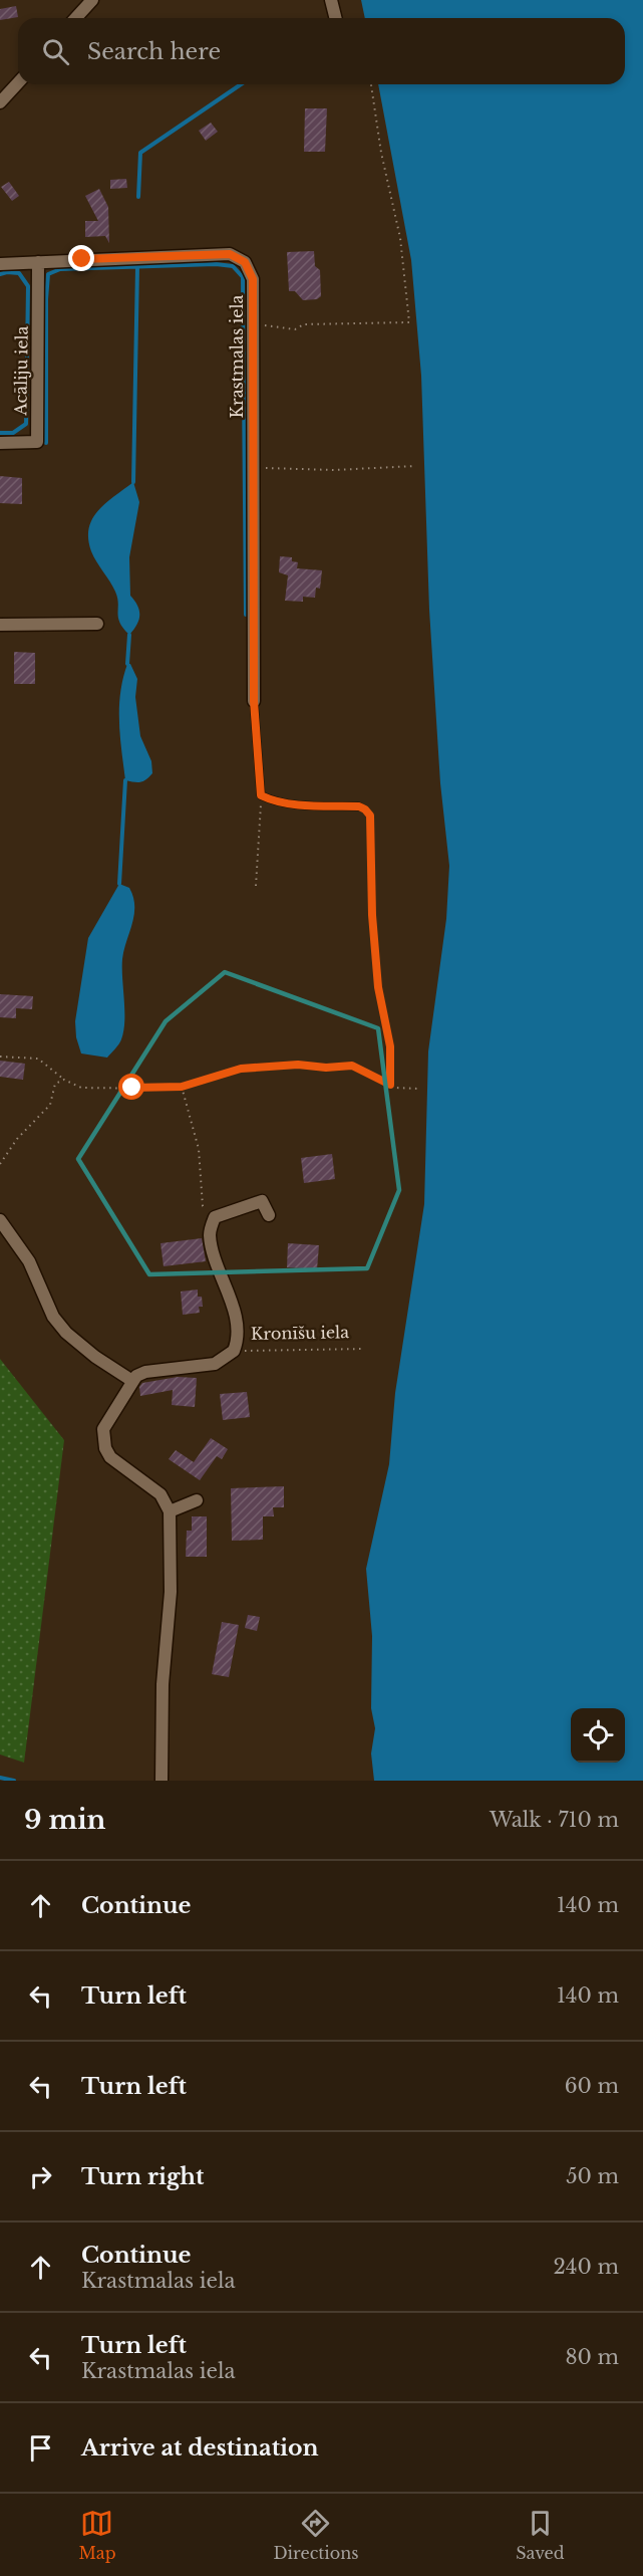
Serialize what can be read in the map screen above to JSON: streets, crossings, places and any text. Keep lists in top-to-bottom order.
{
  "streets": {
    "street": ["Krastmalas iela", "Acāliju iela", "Kronīšu iela"]
  },
  "crossings": [
    ["Krastmalas iela", "Acāliju iela"]
  ],
  "page": {
    "search": "Search here",
    "heading": ["9 min", "Walk · 710 m"],
    "list": [
      ["Continue", "140 m"],
      ["Turn left", "140 m"],
      ["Turn left", "60 m"],
      ["Turn right", "50 m"],
      ["Continue", "Krastmalas iela", "240 m"],
      ["Turn left", "Krastmalas iela", "80 m"],
      "Arrive at destination"
    ],
    "nav": ["Map", "Directions", "Saved"]
  }
}
